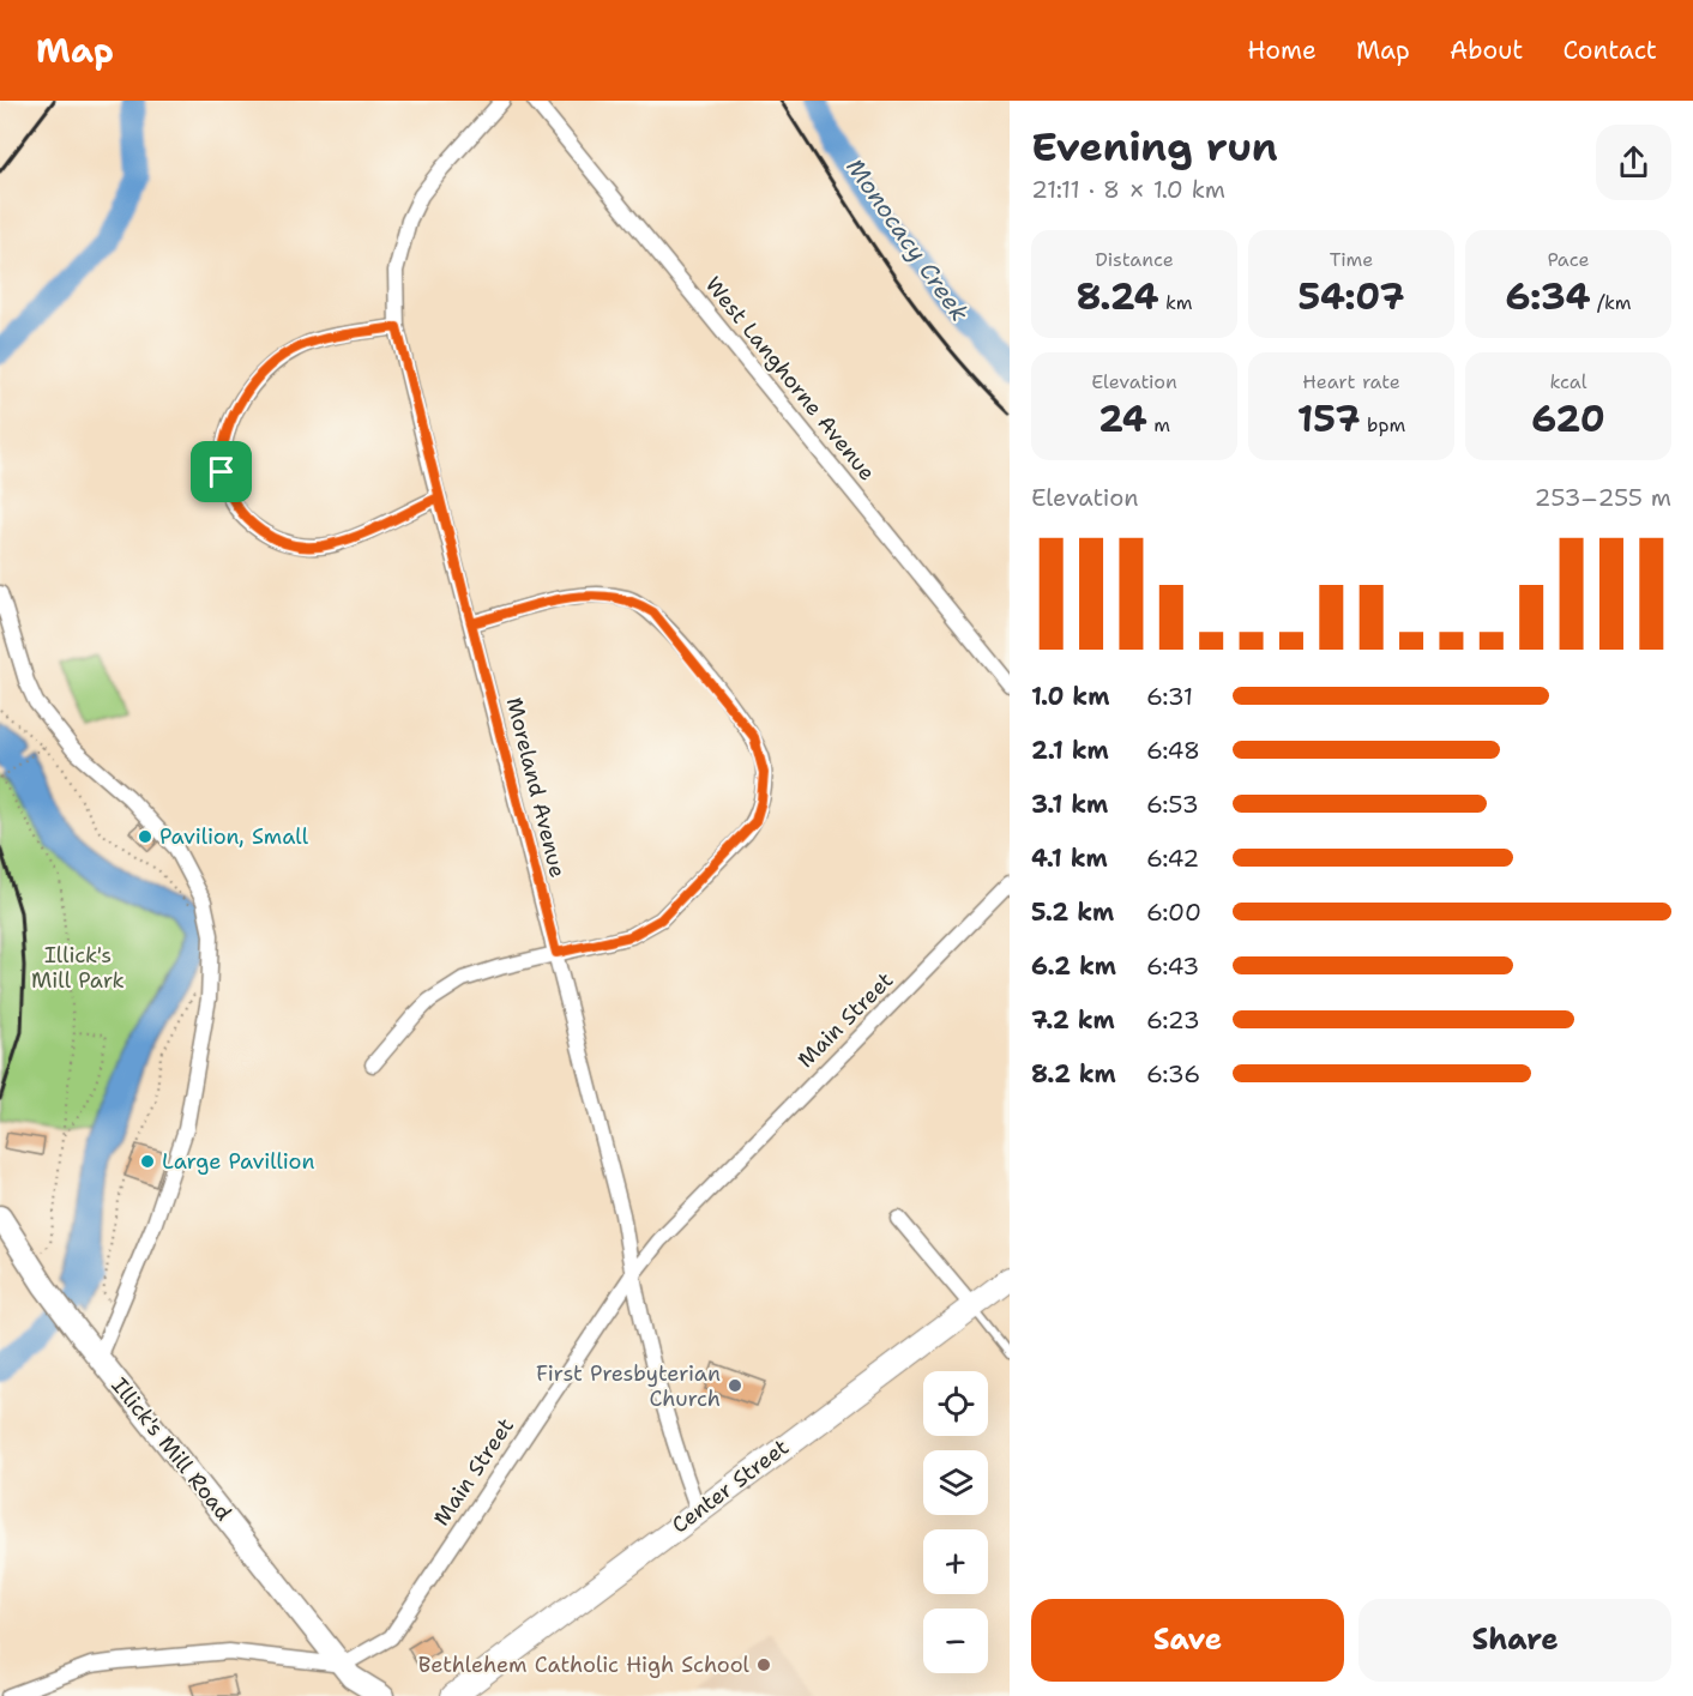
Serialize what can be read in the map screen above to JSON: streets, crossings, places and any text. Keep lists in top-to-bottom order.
{
  "streets": {
    "main road": ["Center Street"],
    "street": [
      "West Langhorne Avenue",
      "Moreland Avenue",
      "Main Street",
      "Illick's Mill Road"
    ]
  },
  "crossings": [
    ["Moreland Avenue", "Main Street"],
    ["Moreland Avenue", "Center Street"],
    ["Main Street", "Illick's Mill Road"]
  ],
  "water": ["Monocacy Creek"],
  "parks": ["Illick's Mill Park"],
  "places": [
    "Pavilion, Small",
    "Large Pavillion",
    "First Presbyterian Church",
    "Bethlehem Catholic High School"
  ],
  "page": {
    "header": "Map",
    "nav": [
      "Home",
      "Map",
      "About",
      "Contact"
    ],
    "heading": ["Evening run", "21:11 · 8 × 1.0 km"],
    "stats": [
      ["Distance", "8.24 km"],
      ["Time", "54:07"],
      ["Pace", "6:34 /km"],
      ["Elevation", "24 m"],
      ["Heart rate", "157 bpm"],
      ["kcal", "620"]
    ],
    "chart": ["Elevation", "253–255 m"],
    "list": [
      {
        "name": "1.0 km",
        "note": "6:31"
      },
      {
        "name": "2.1 km",
        "note": "6:48"
      },
      {
        "name": "3.1 km",
        "note": "6:53"
      },
      {
        "name": "4.1 km",
        "note": "6:42"
      },
      {
        "name": "5.2 km",
        "note": "6:00"
      },
      {
        "name": "6.2 km",
        "note": "6:43"
      },
      {
        "name": "7.2 km",
        "note": "6:23"
      },
      {
        "name": "8.2 km",
        "note": "6:36"
      }
    ],
    "map_buttons": ["+", "−"],
    "buttons": ["Save", "Share"]
  }
}
